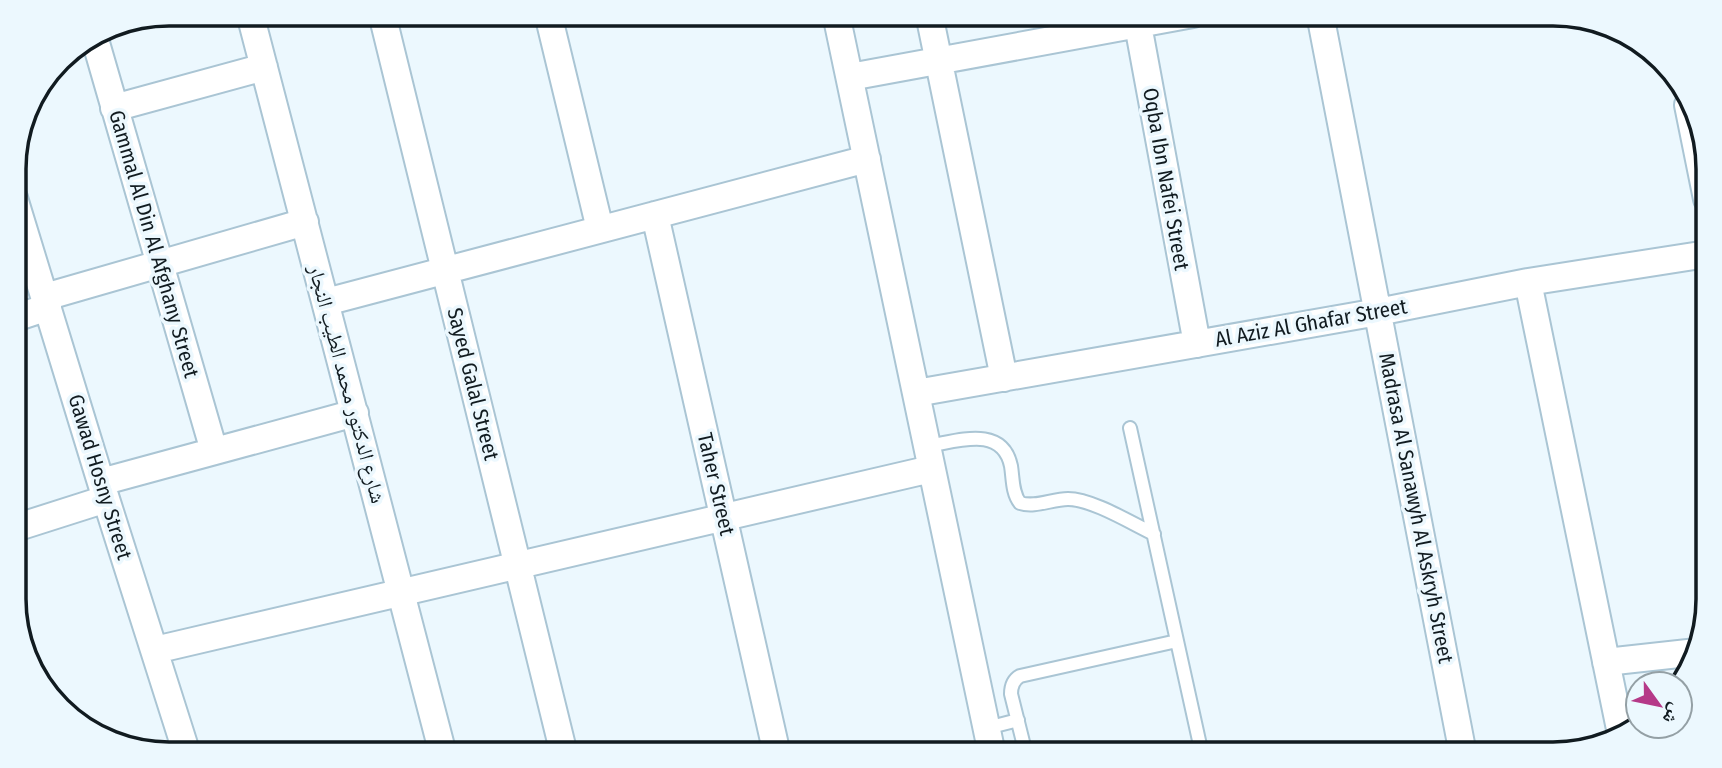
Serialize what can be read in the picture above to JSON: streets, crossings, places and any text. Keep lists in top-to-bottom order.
{
  "streets": {
    "street": [
      "Oqba Ibn Nafei Street",
      "Gammal Al Din Al Afghany Street",
      "Al Aziz Al Ghafar Street",
      "شارع الدكتور محمد الطيب النجار",
      "Sayed Galal Street",
      "Gawad Hosny Street",
      "Taher Street",
      "Madrasa Al Sanawyh Al Askryh Street"
    ]
  },
  "crossings": [
    ["Oqba Ibn Nafei Street", "Al Aziz Al Ghafar Street"],
    ["Al Aziz Al Ghafar Street", "Madrasa Al Sanawyh Al Askryh Street"]
  ],
  "north": "bottom right"
}
